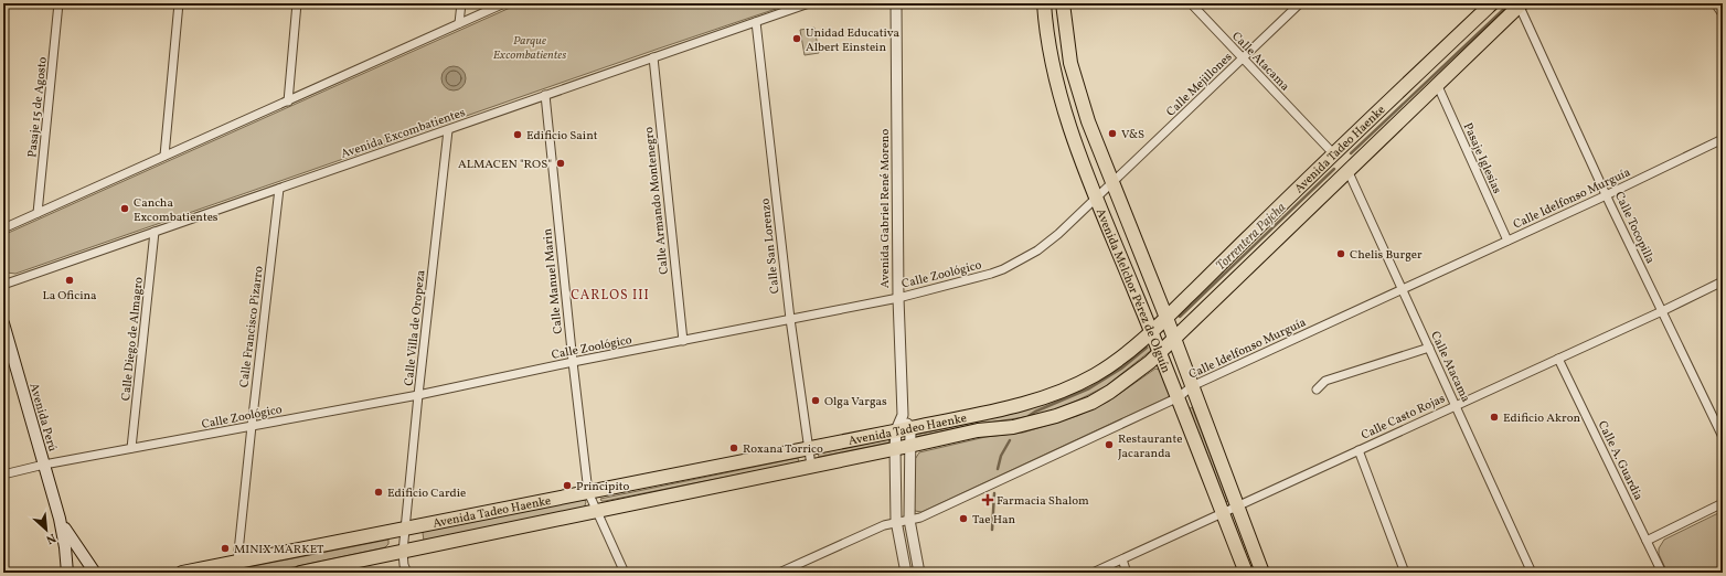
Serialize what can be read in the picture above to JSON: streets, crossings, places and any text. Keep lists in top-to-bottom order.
{
  "streets": {
    "main road": ["Avenida Tadeo Haenke", "Avenida Melchor Pérez de Olguín", "Avenida Perú"],
    "street": [
      "Calle Atacama",
      "Calle Mejillones",
      "Pasaje 15 de Agosto",
      "Avenida Excombatientes",
      "Pasaje Iglesias",
      "Calle Idelfonso Murguía",
      "Calle Armando Montenegro",
      "Avenida Gabriel René Moreno",
      "Calle Tocopilla",
      "Calle San Lorenzo",
      "Calle Zoológico",
      "Calle Manuel Marin",
      "Calle Francisco Pizarro",
      "Calle Villa de Oropeza",
      "Calle Diego de Almagro",
      "Calle Casto Rojas",
      "Calle A. Guardia"
    ]
  },
  "crossings": [
    ["Calle Atacama", "Calle Mejillones"],
    ["Calle Atacama", "Avenida Tadeo Haenke"],
    ["Calle Atacama", "Calle Idelfonso Murguía"],
    ["Calle Atacama", "Calle Casto Rojas"],
    ["Calle Mejillones", "Calle Zoológico"],
    ["Calle Mejillones", "Avenida Melchor Pérez de Olguín"],
    ["Avenida Excombatientes", "Calle Armando Montenegro"],
    ["Avenida Excombatientes", "Calle San Lorenzo"],
    ["Avenida Excombatientes", "Calle Manuel Marin"],
    ["Avenida Excombatientes", "Calle Francisco Pizarro"],
    ["Avenida Excombatientes", "Calle Villa de Oropeza"],
    ["Avenida Excombatientes", "Calle Diego de Almagro"],
    ["Avenida Tadeo Haenke", "Pasaje Iglesias"],
    ["Avenida Tadeo Haenke", "Avenida Gabriel René Moreno"],
    ["Avenida Tadeo Haenke", "Calle Tocopilla"],
    ["Avenida Tadeo Haenke", "Calle San Lorenzo"],
    ["Avenida Tadeo Haenke", "Calle Manuel Marin"],
    ["Avenida Tadeo Haenke", "Avenida Melchor Pérez de Olguín"],
    ["Avenida Tadeo Haenke", "Calle Francisco Pizarro"],
    ["Avenida Tadeo Haenke", "Calle Villa de Oropeza"],
    ["Pasaje Iglesias", "Calle Idelfonso Murguía"],
    ["Calle Idelfonso Murguía", "Avenida Gabriel René Moreno"],
    ["Calle Idelfonso Murguía", "Calle Tocopilla"],
    ["Calle Idelfonso Murguía", "Avenida Melchor Pérez de Olguín"],
    ["Calle Armando Montenegro", "Calle Zoológico"],
    ["Avenida Gabriel René Moreno", "Calle Zoológico"],
    ["Calle Tocopilla", "Calle Casto Rojas"],
    ["Calle San Lorenzo", "Calle Zoológico"],
    ["Calle Zoológico", "Calle Manuel Marin"],
    ["Calle Zoológico", "Avenida Melchor Pérez de Olguín"],
    ["Calle Zoológico", "Calle Francisco Pizarro"],
    ["Calle Zoológico", "Calle Villa de Oropeza"],
    ["Calle Zoológico", "Calle Diego de Almagro"],
    ["Calle Zoológico", "Avenida Perú"],
    ["Avenida Melchor Pérez de Olguín", "Calle Casto Rojas"],
    ["Calle Casto Rojas", "Calle A. Guardia"]
  ],
  "districts": ["CARLOS III"],
  "water": ["Torrentera Pajcha"],
  "parks": ["Parque Excombatientes"],
  "places": {
    "other": [
      "Unidad Educativa Albert Einstein",
      "V&S",
      "Edificio Saint",
      "ALMACEN \"ROS\"",
      "Cancha Excombatientes",
      "Chelis Burger",
      "La Oficina",
      "Olga Vargas",
      "Edificio Akron",
      "Restaurante Jacaranda",
      "Roxana Torrico",
      "Principito",
      "Edificio Cardie",
      "Tae Han",
      "MINIX MARKET"
    ],
    "health": ["Farmacia Shalom"]
  },
  "north": "bottom right"
}
